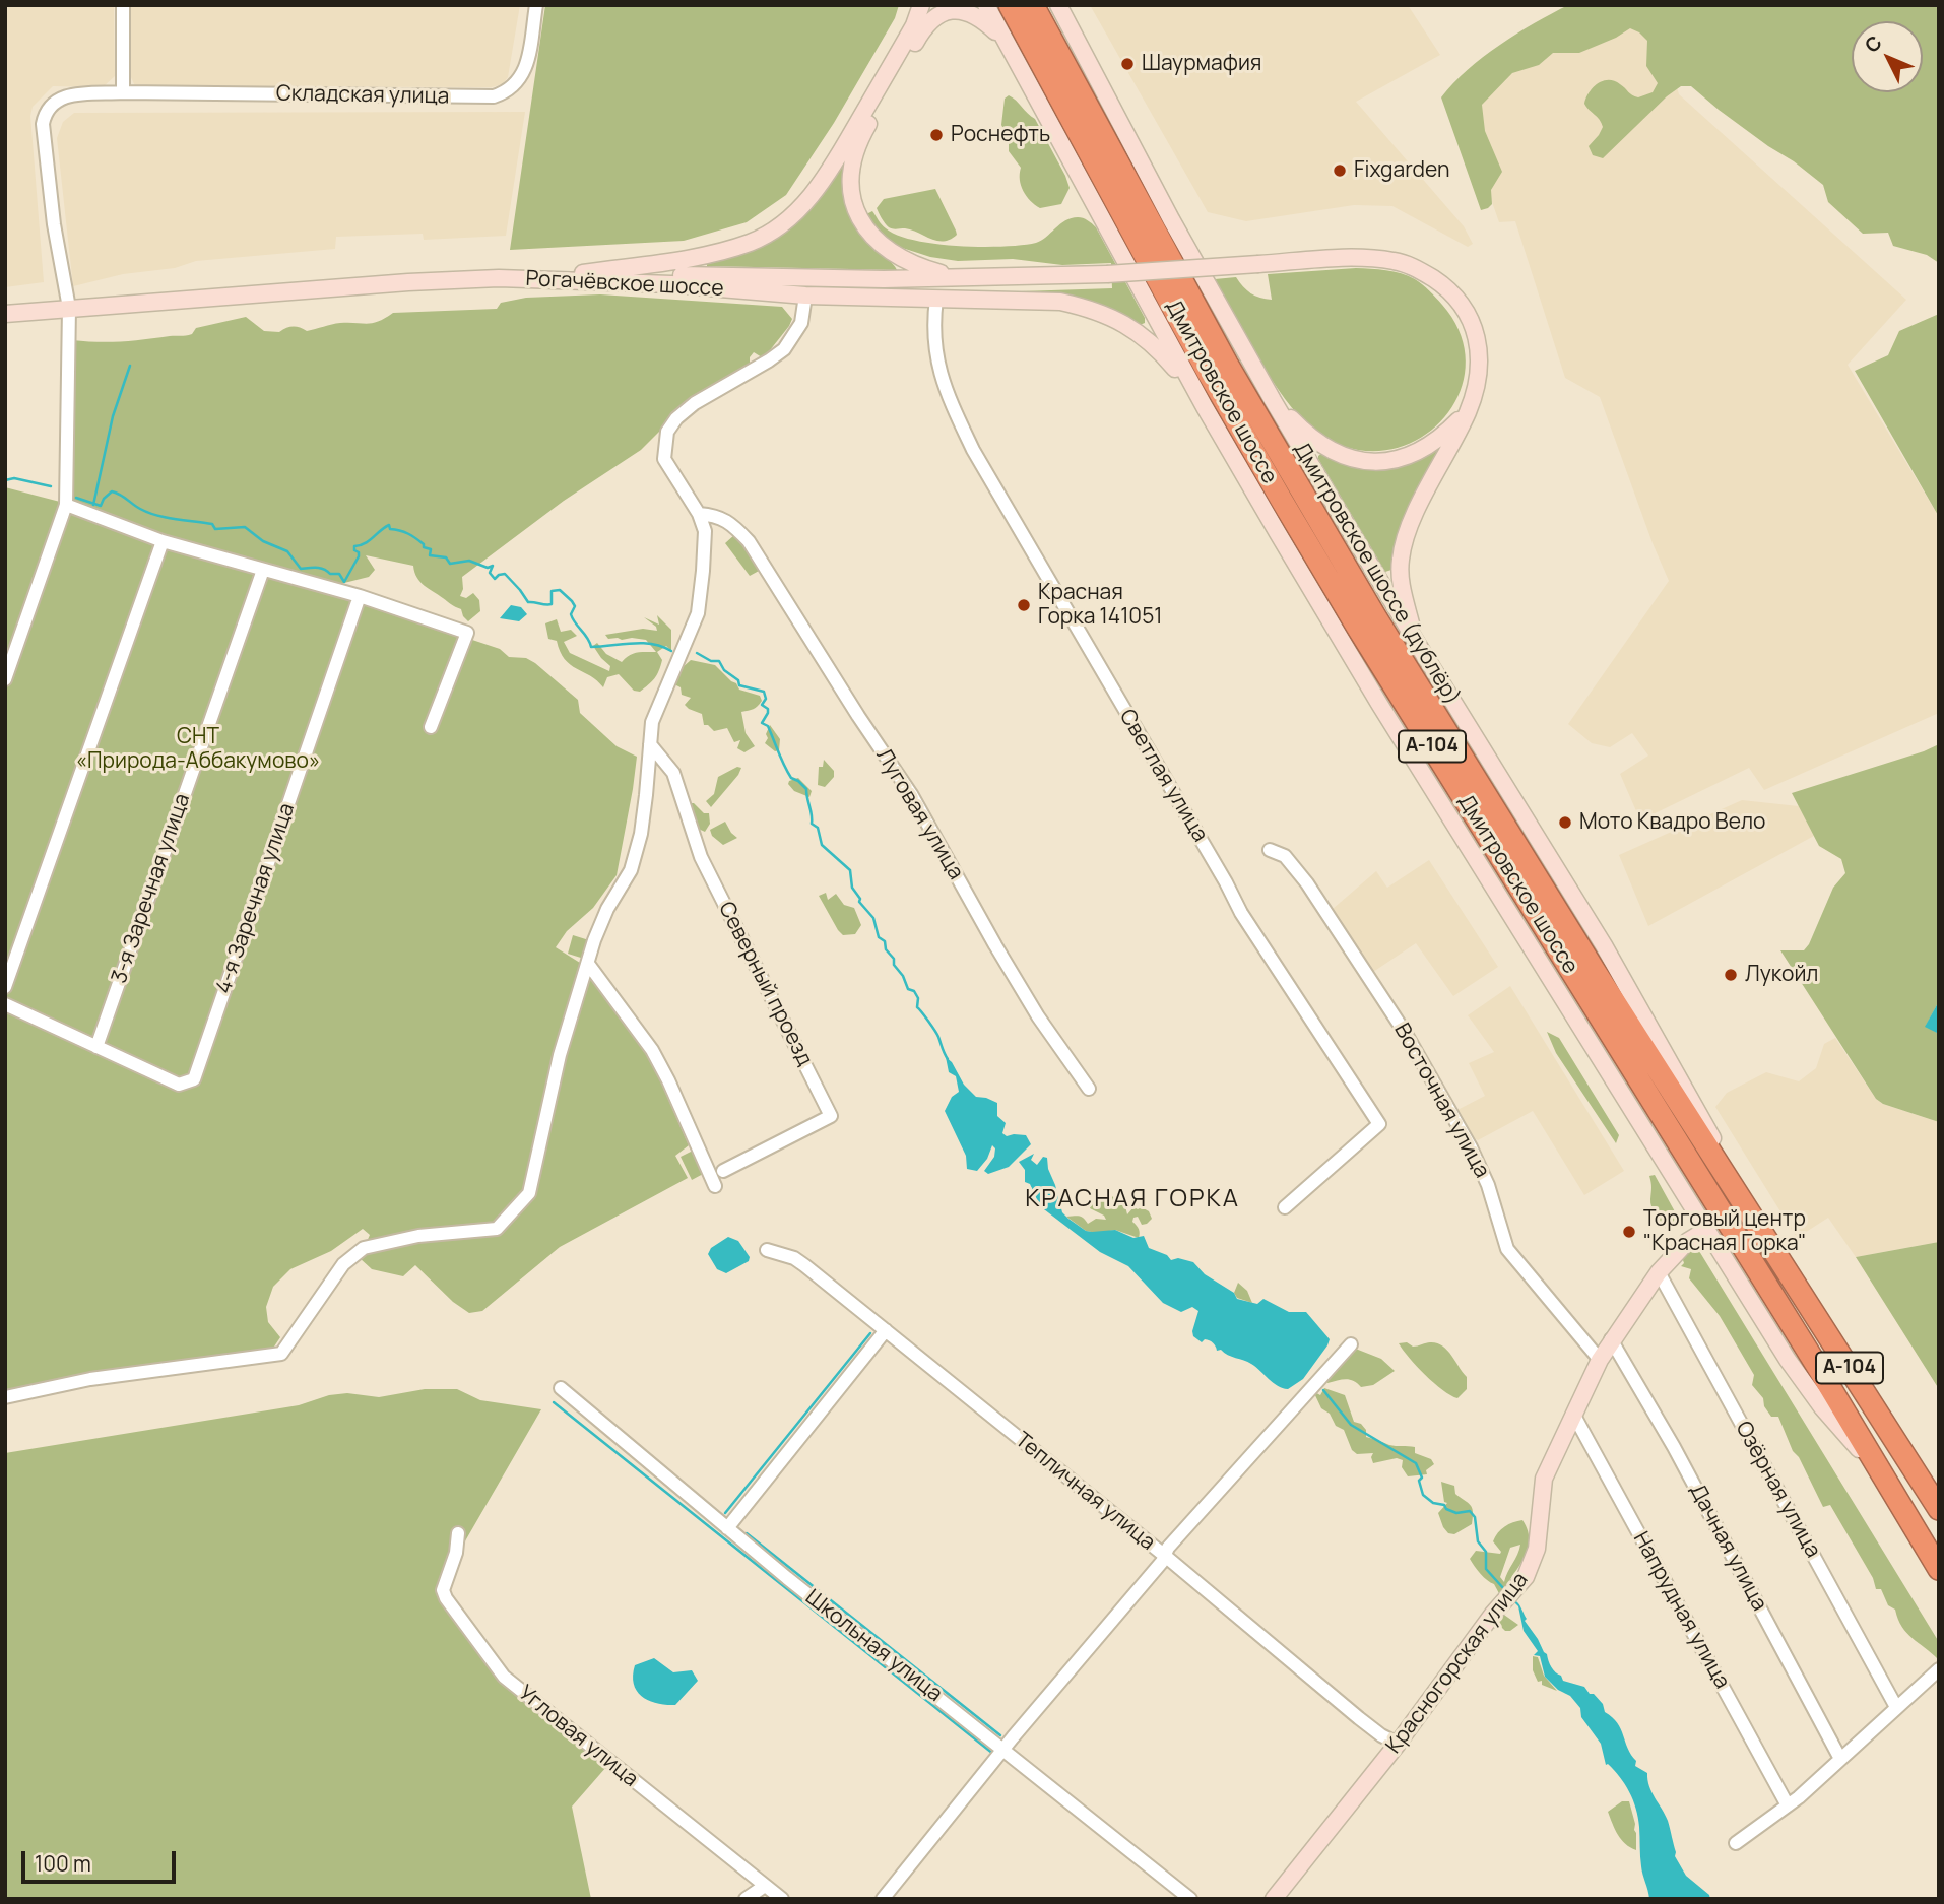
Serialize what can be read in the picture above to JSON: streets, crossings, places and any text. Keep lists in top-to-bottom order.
{
  "streets": {
    "highway": ["Дмитровское шоссе", "А-104"],
    "main road": ["Рогачёвское шоссе", "Дмитровское шоссе (дублёр)", "Красногорская улица"],
    "street": [
      "Складская улица",
      "Светлая улица",
      "Луговая улица",
      "3-я Заречная улица",
      "4-я Заречная улица",
      "Северный проезд",
      "Восточная улица",
      "Озёрная улица",
      "Тепличная улица",
      "Дачная улица",
      "Напрудная улица",
      "Школьная улица",
      "Угловая улица"
    ]
  },
  "crossings": [
    ["Складская улица", "Рогачёвское шоссе"],
    ["Рогачёвское шоссе", "Светлая улица"],
    ["Дмитровское шоссе", "Дмитровское шоссе (дублёр)"],
    ["3-я Заречная улица", "4-я Заречная улица"],
    ["Восточная улица", "Красногорская улица"],
    ["Озёрная улица", "Красногорская улица"],
    ["Тепличная улица", "Красногорская улица"],
    ["Дачная улица", "Красногорская улица"],
    ["Напрудная улица", "Красногорская улица"]
  ],
  "districts": ["КРАСНАЯ ГОРКА"],
  "parks": ["СНТ «Природа-Аббакумово»"],
  "places": [
    "Шаурмафия",
    "Роснефть",
    "Fixgarden",
    "Красная Горка 141051",
    "Мото Квадро Вело",
    "Лукойл",
    "Торговый центр \"Красная Горка\""
  ],
  "scale_bar": "100 m",
  "north": "top left"
}
